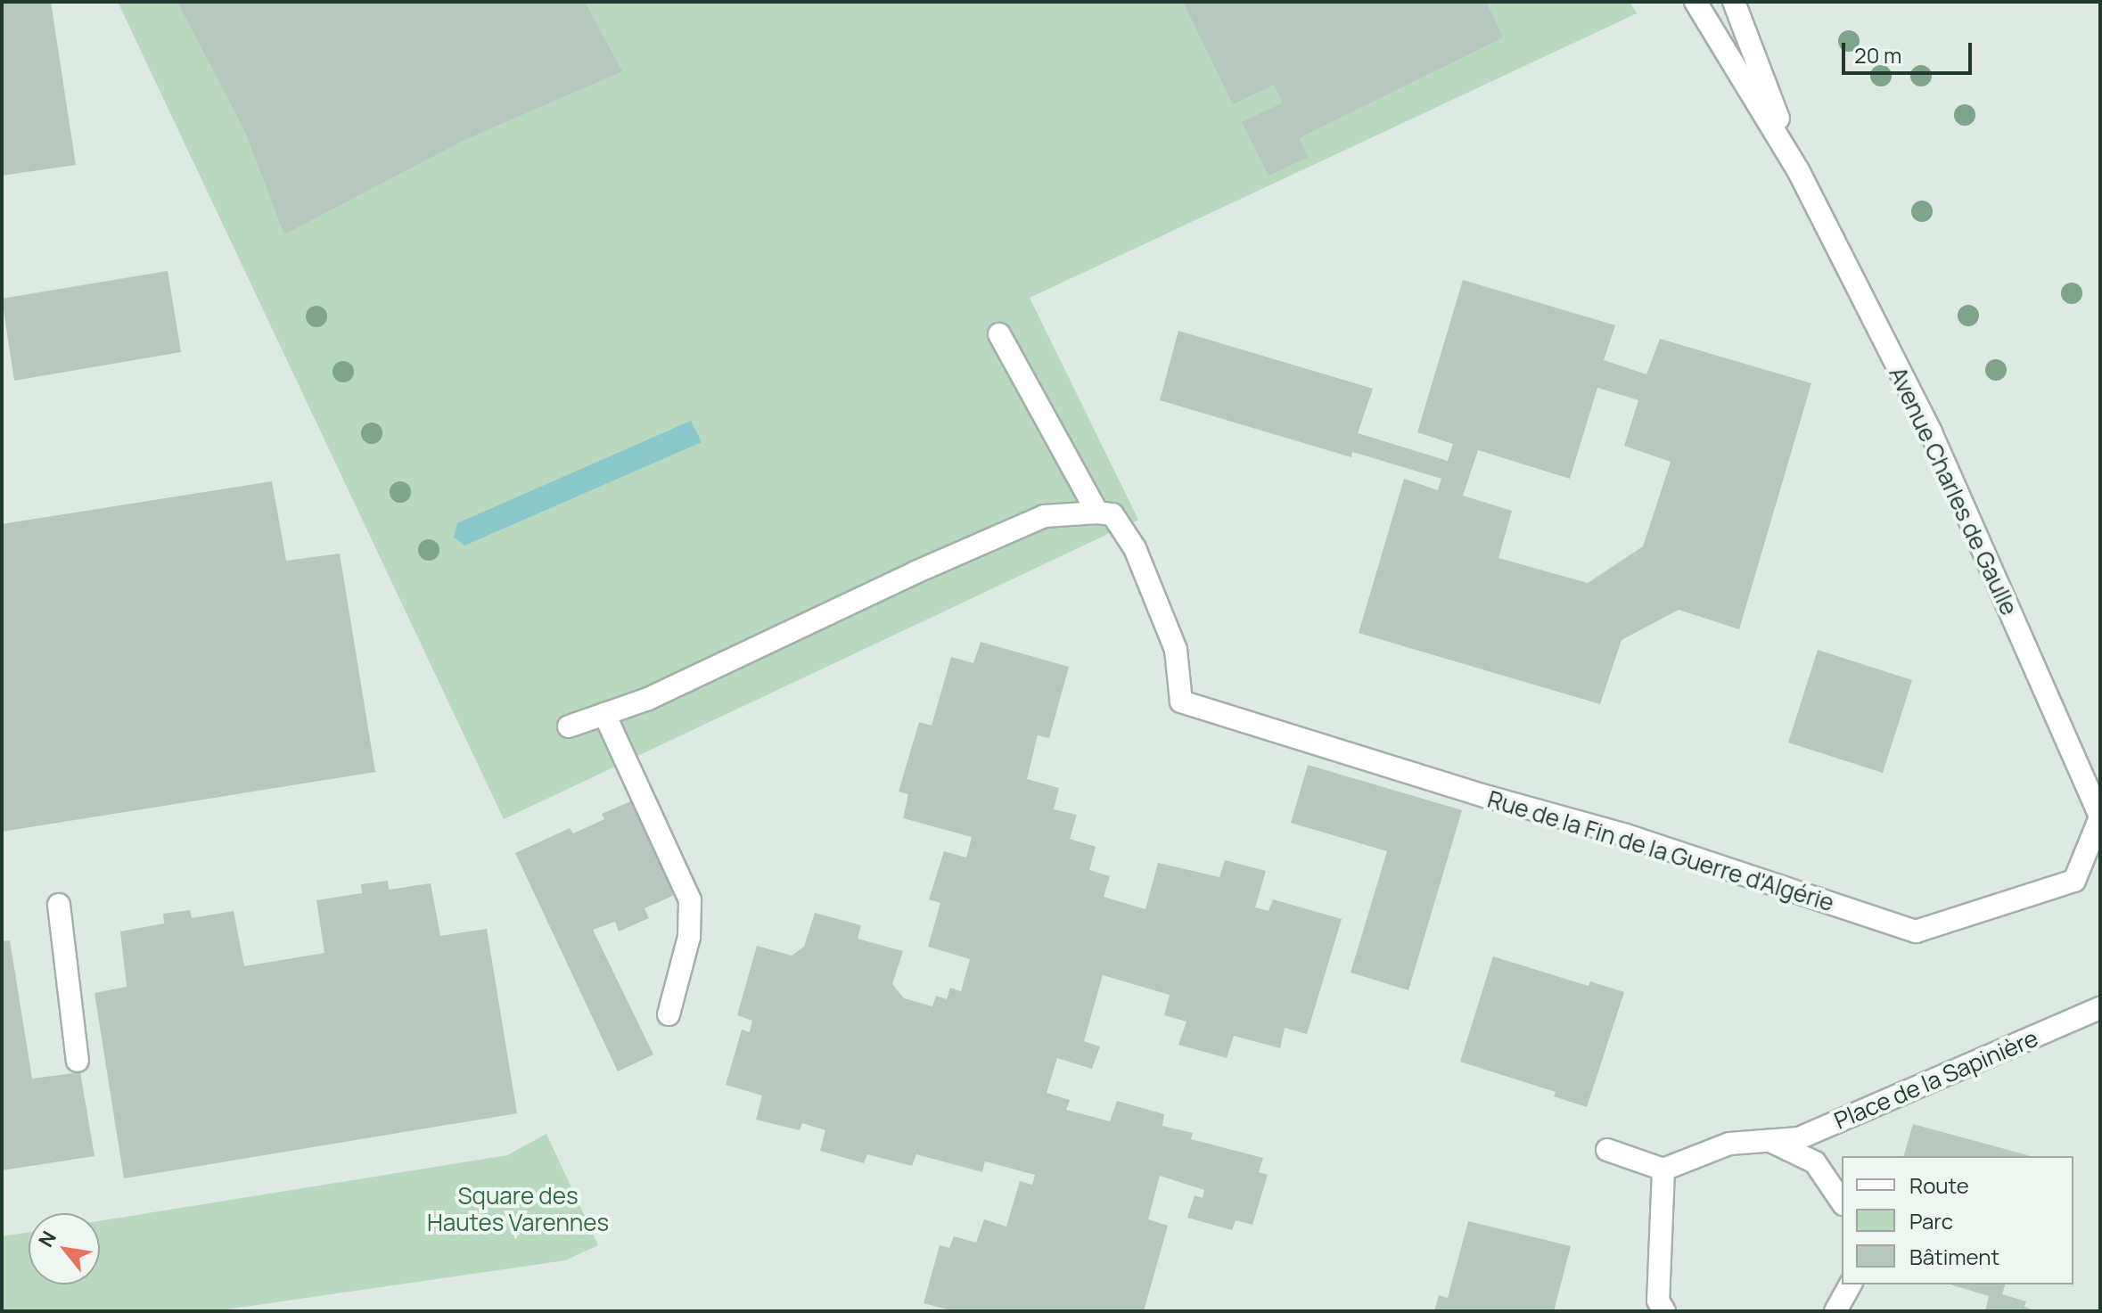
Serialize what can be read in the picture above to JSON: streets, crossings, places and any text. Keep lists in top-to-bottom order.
{
  "streets": {
    "street": ["Avenue Charles de Gaulle", "Rue de la Fin de la Guerre d'Algérie", "Place de la Sapinière"]
  },
  "crossings": [
    ["Avenue Charles de Gaulle", "Rue de la Fin de la Guerre d'Algérie"]
  ],
  "parks": ["Square des Hautes Varennes"],
  "legend": ["Route", "Parc", "Bâtiment"],
  "scale_bar": "20 m",
  "north": "top left"
}
